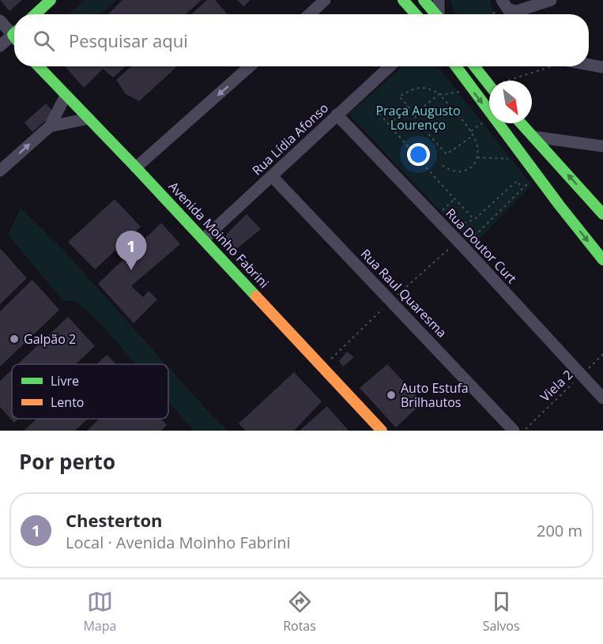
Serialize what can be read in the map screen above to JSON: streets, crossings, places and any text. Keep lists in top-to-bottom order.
{
  "streets": {
    "street": [
      "Rua Lídia Afonso",
      "Avenida Moinho Fabrini",
      "Rua Doutor Curt",
      "Rua Raul Quaresma"
    ],
    "path": ["Viela 2"]
  },
  "crossings": [
    ["Rua Lídia Afonso", "Avenida Moinho Fabrini"],
    ["Rua Lídia Afonso", "Rua Doutor Curt"],
    ["Rua Lídia Afonso", "Rua Raul Quaresma"],
    ["Rua Doutor Curt", "Viela 2"]
  ],
  "parks": ["Praça Augusto Lourenço"],
  "places": ["Galpão 2", "Auto Estufa Brilhautos"],
  "legend": ["Livre", "Lento"],
  "north": "bottom right",
  "page": {
    "search": "Pesquisar aqui",
    "pins": "1",
    "heading": "Por perto",
    "list": [
      {
        "mark": "1",
        "name": "Chesterton",
        "note": "Local · Avenida Moinho Fabrini",
        "value": "200 m"
      }
    ],
    "nav": ["Mapa", "Rotas", "Salvos"]
  }
}
